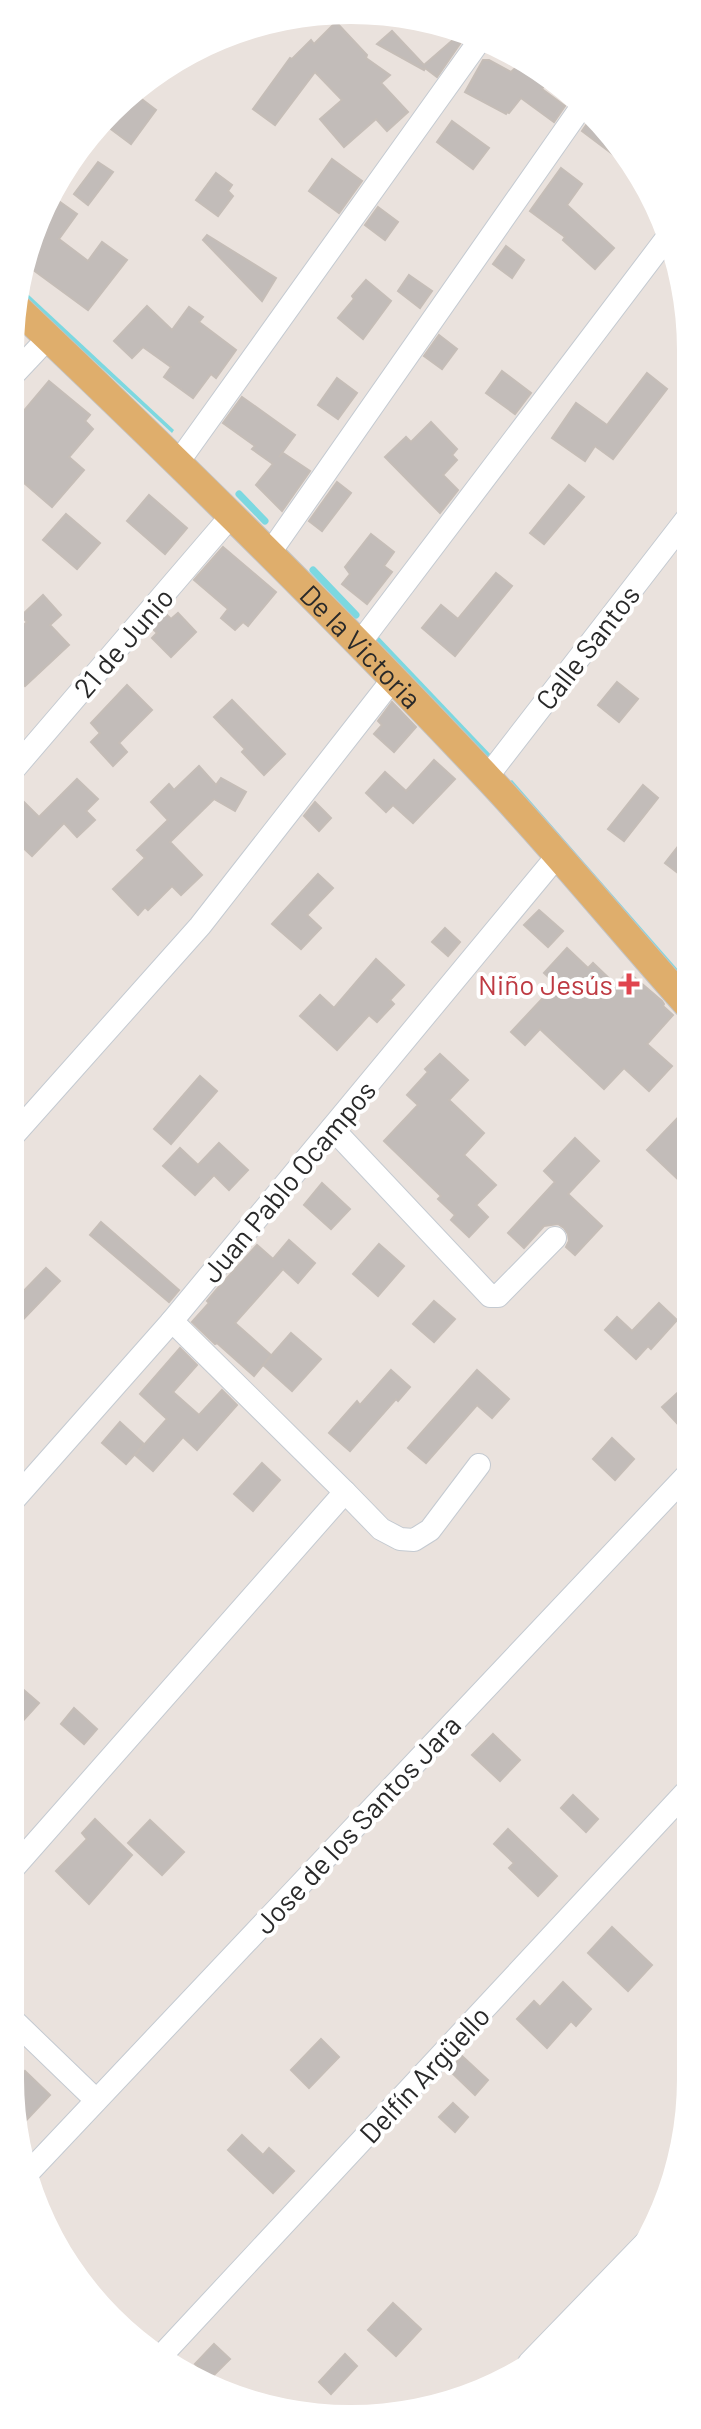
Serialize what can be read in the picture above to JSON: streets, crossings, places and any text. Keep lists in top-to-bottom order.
{
  "streets": {
    "main road": ["De la Victoria"],
    "street": [
      "21 de Junio",
      "Calle Santos",
      "Juan Pablo Ocampos",
      "Jose de los Santos Jara",
      "Delfín Argüello"
    ]
  },
  "crossings": [
    ["21 de Junio", "De la Victoria"],
    ["De la Victoria", "Calle Santos"],
    ["De la Victoria", "Juan Pablo Ocampos"]
  ],
  "places": {
    "health": ["Niño Jesús"]
  }
}
